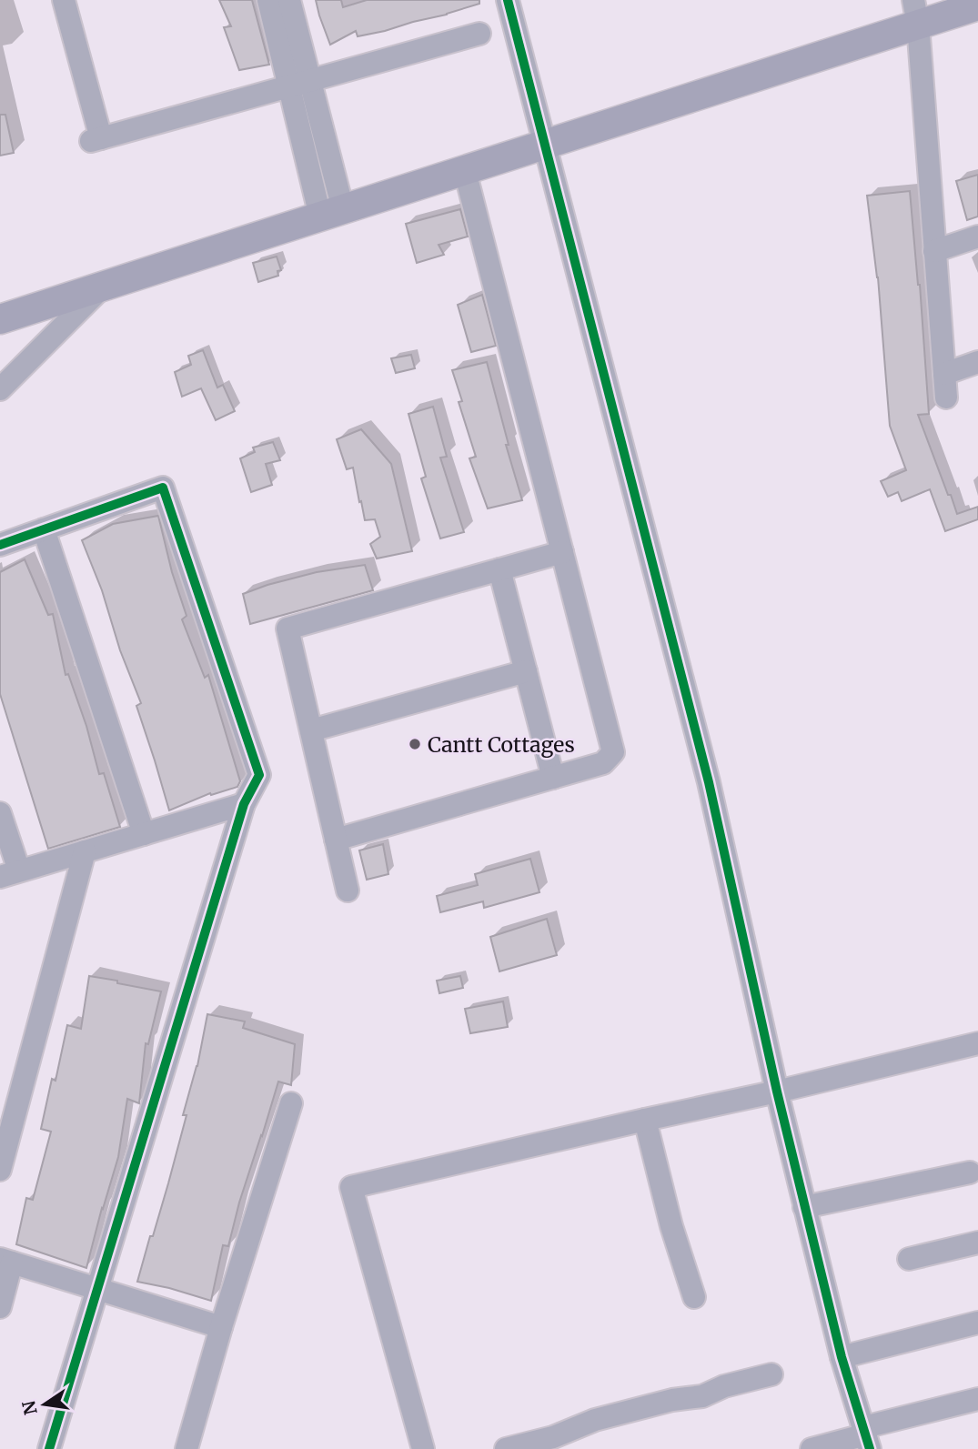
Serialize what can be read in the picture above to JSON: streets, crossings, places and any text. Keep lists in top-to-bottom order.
{
  "places": ["Cantt Cottages"],
  "north": "left"
}
